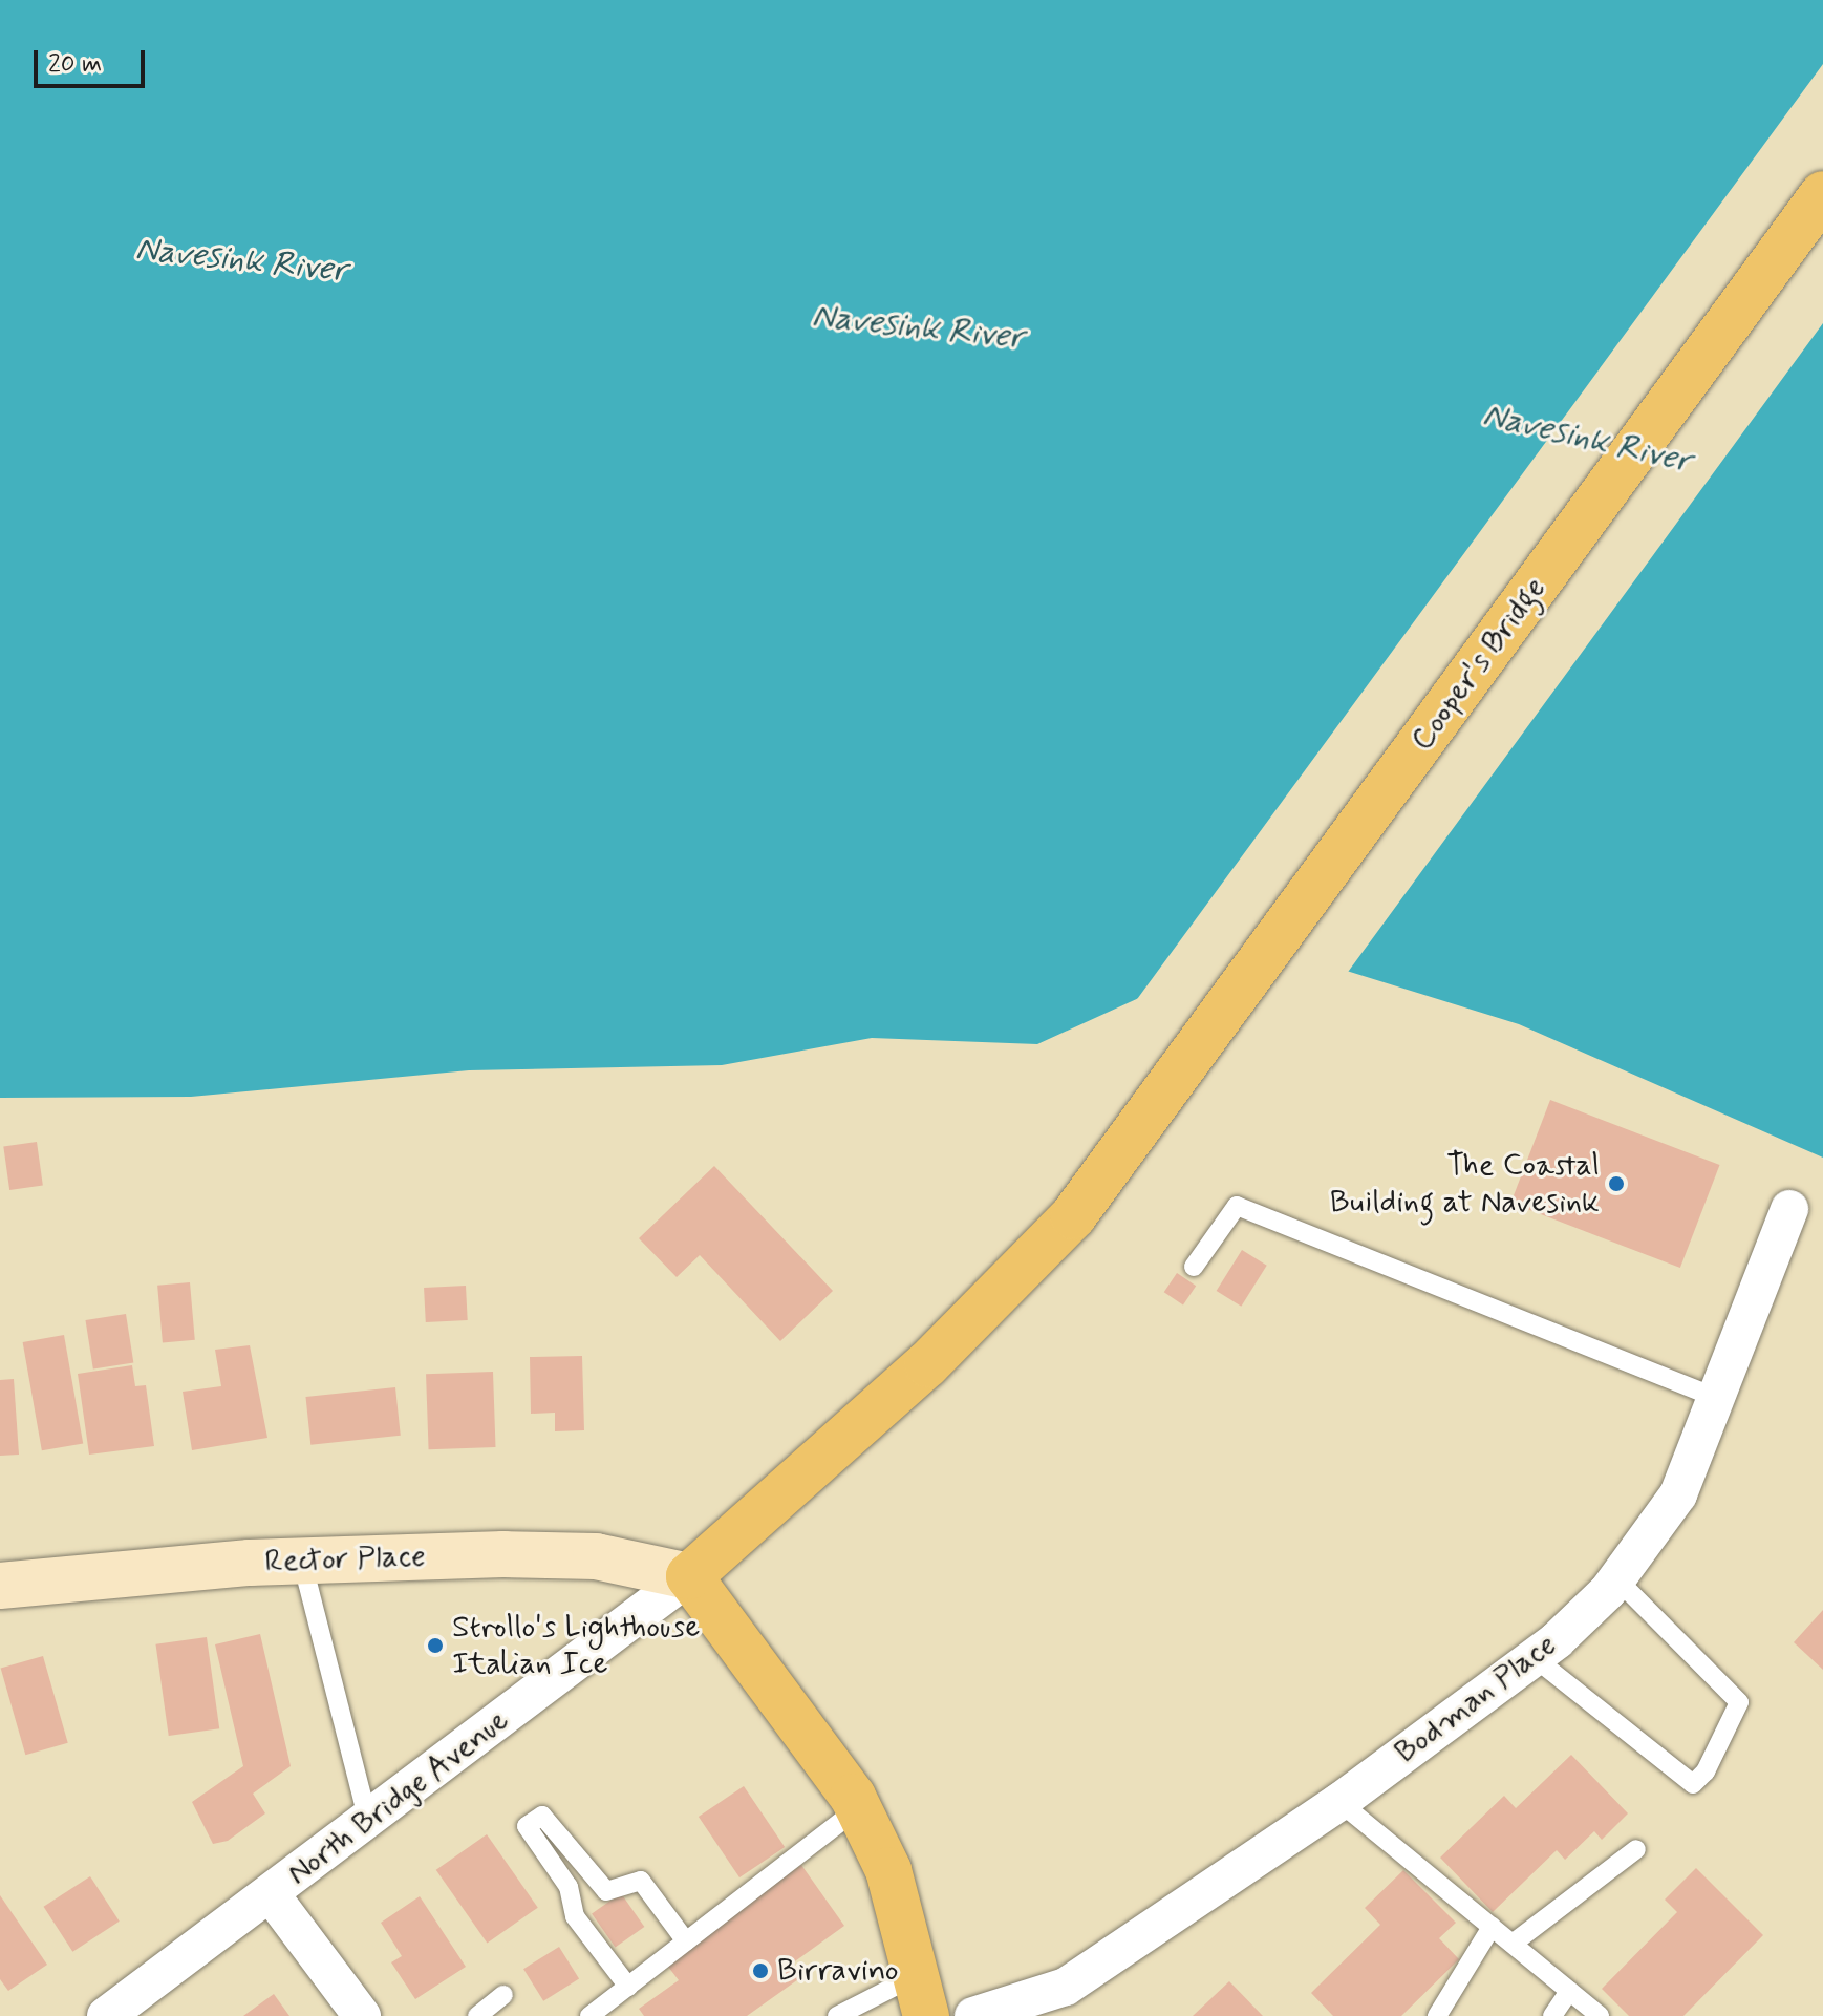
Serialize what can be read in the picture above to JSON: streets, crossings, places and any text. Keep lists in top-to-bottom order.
{
  "streets": {
    "main road": ["Cooper's Bridge", "Rector Place"],
    "street": ["Bodman Place", "North Bridge Avenue"]
  },
  "crossings": [
    ["Cooper's Bridge", "Rector Place"],
    ["Cooper's Bridge", "North Bridge Avenue"],
    ["Rector Place", "North Bridge Avenue"]
  ],
  "water": ["Navesink River"],
  "places": ["The Coastal Building at Navesink", "Strollo's Lighthouse Italian Ice", "Birravino"],
  "scale_bar": "20 m"
}
